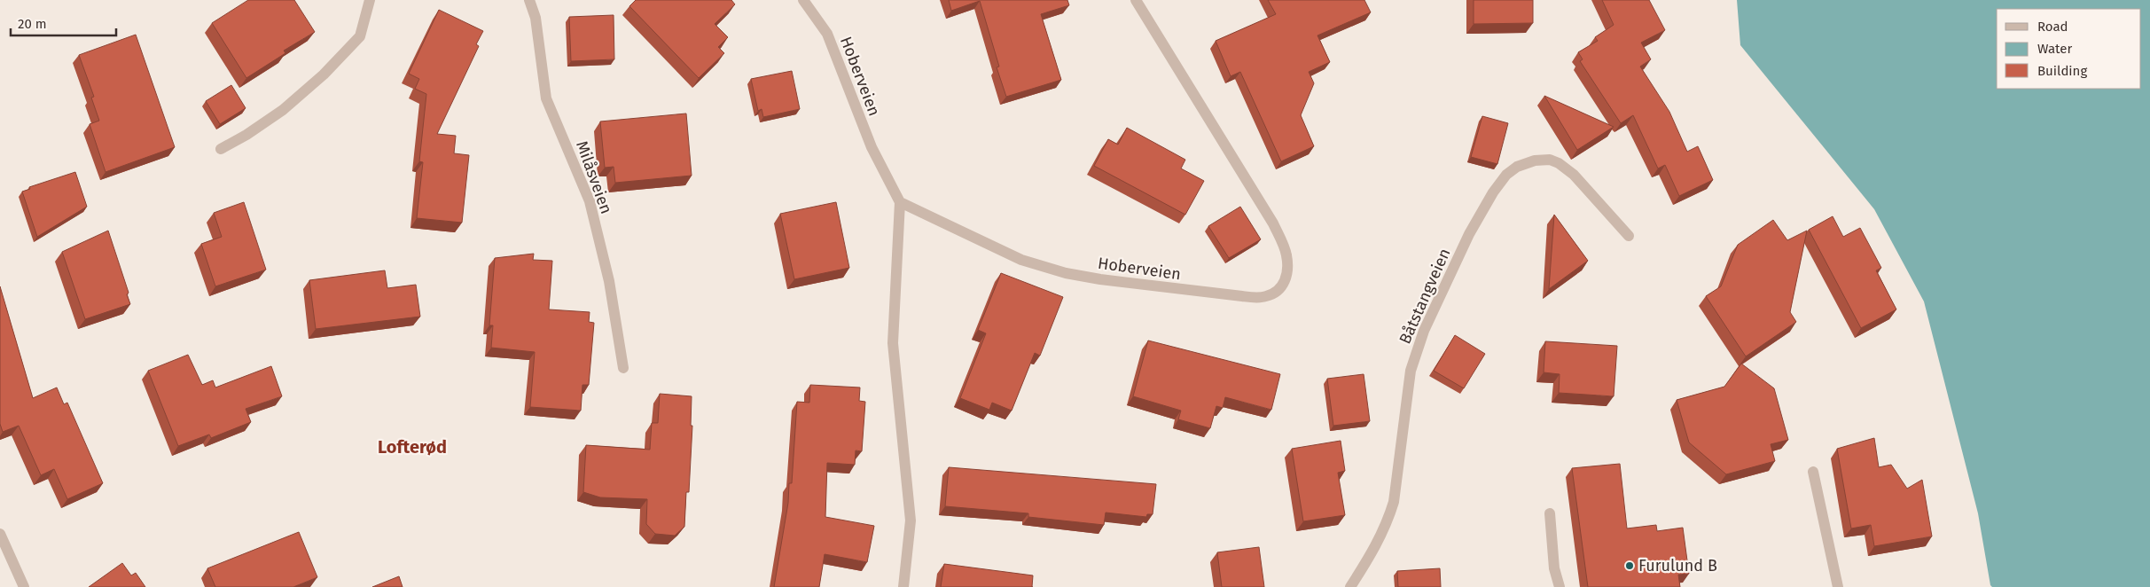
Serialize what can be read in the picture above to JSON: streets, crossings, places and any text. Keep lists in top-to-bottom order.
{
  "streets": {
    "street": ["Hoberveien", "Milåsveien", "Båtstangveien"]
  },
  "districts": ["Lofterød"],
  "places": ["Furulund B"],
  "legend": ["Road", "Water", "Building"],
  "scale_bar": "20 m"
}
